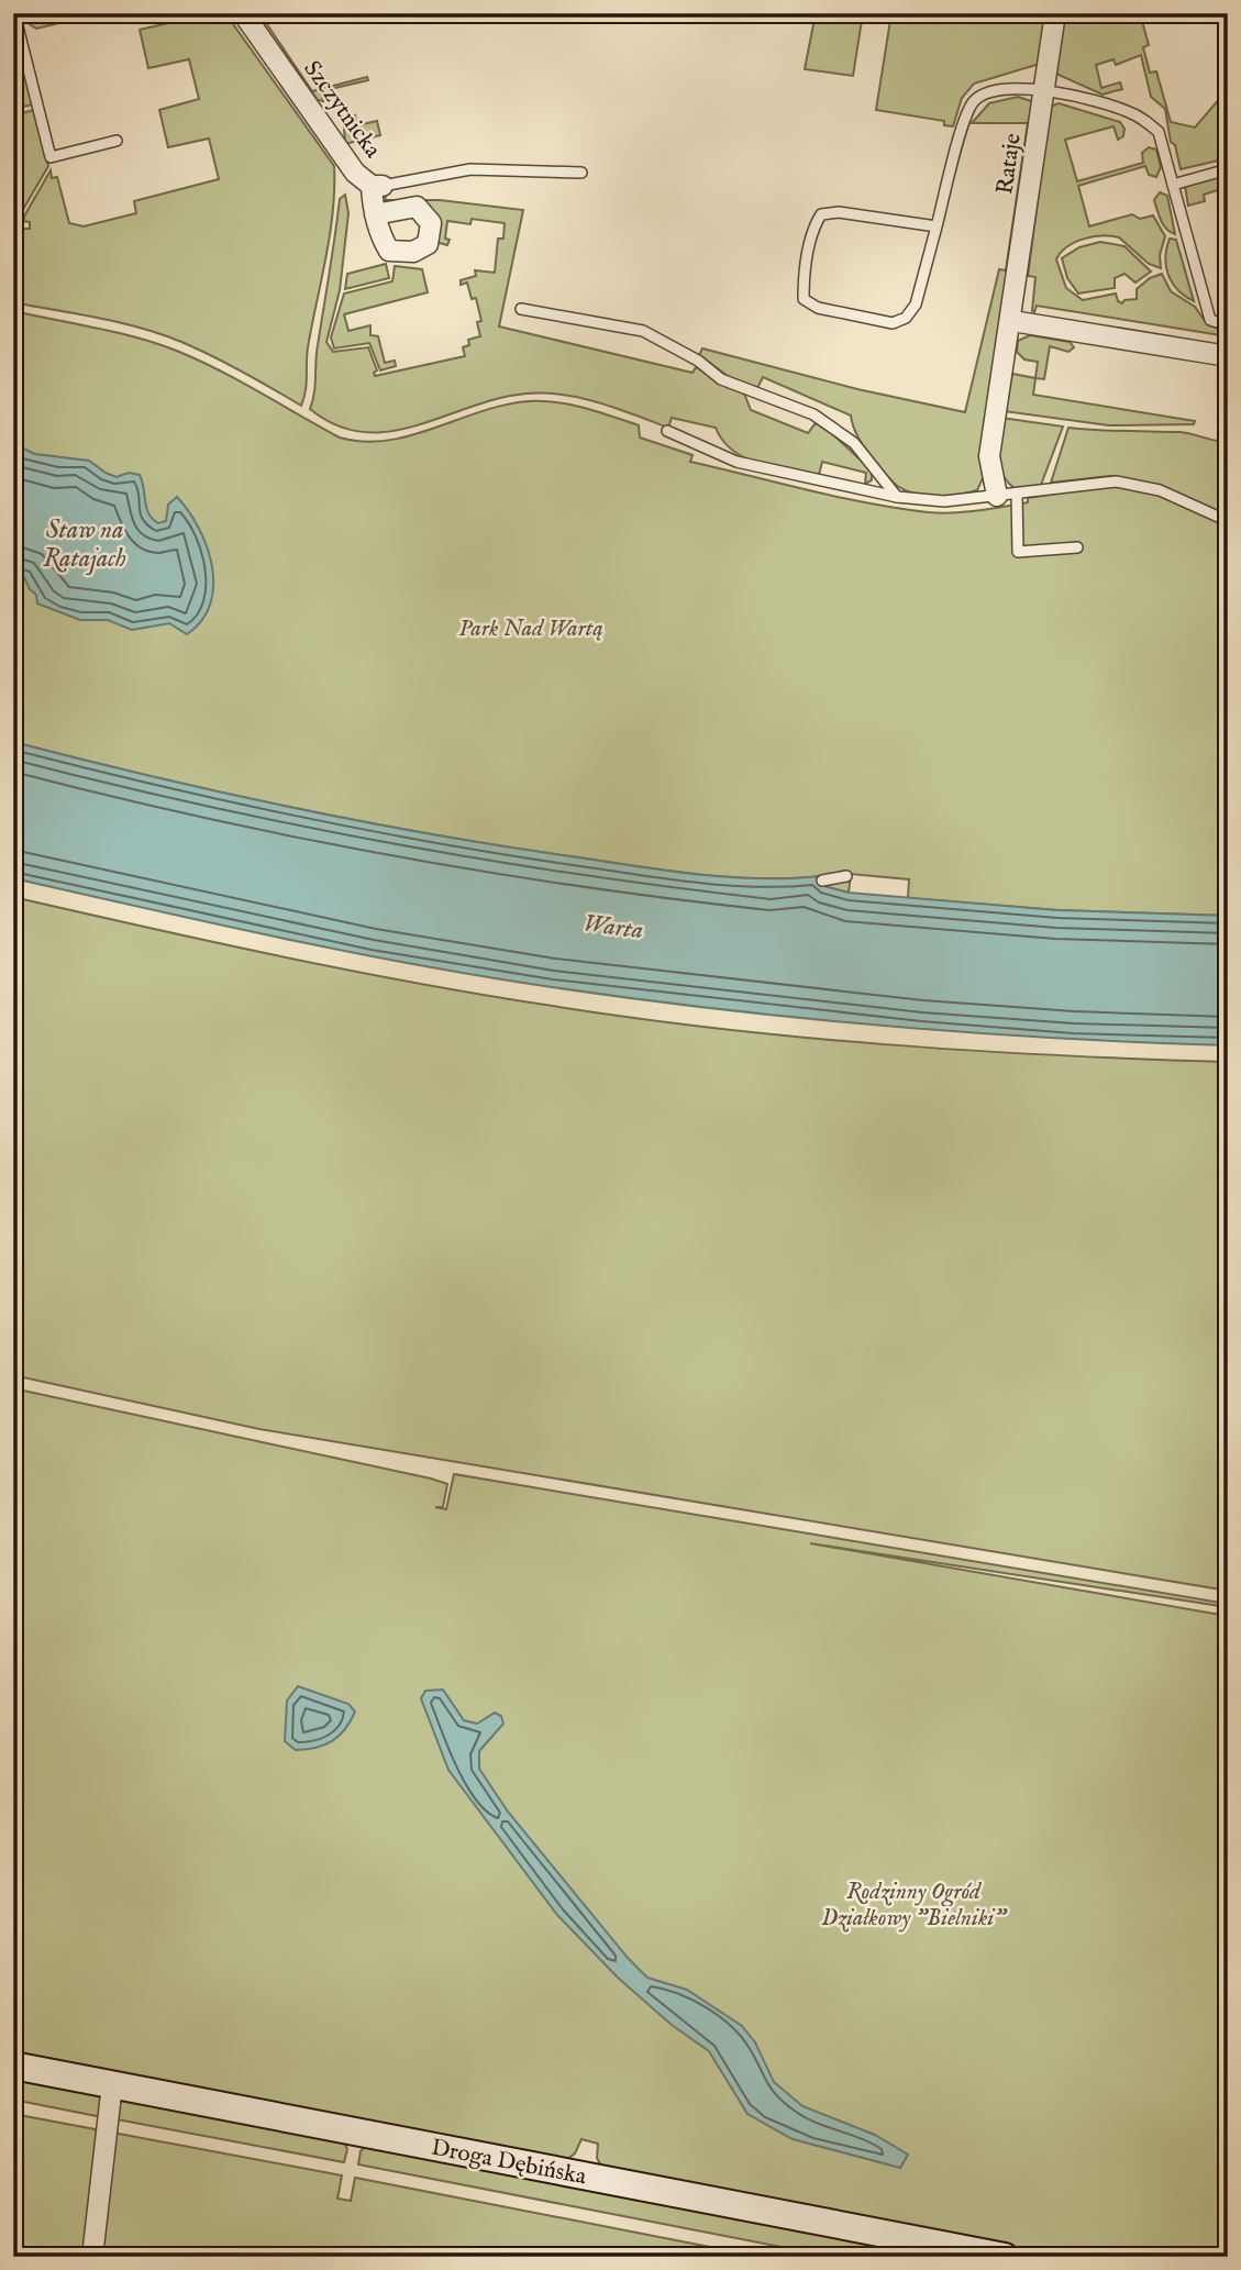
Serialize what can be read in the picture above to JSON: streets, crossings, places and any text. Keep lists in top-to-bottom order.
{
  "streets": {
    "street": ["Szczytnicka", "Rataje", "Droga Dębińska"]
  },
  "water": ["Staw na Ratajach", "Warta"],
  "parks": ["Park Nad Wartą", "Rodzinny Ogród Działkowy \"Bielniki\""]
}
